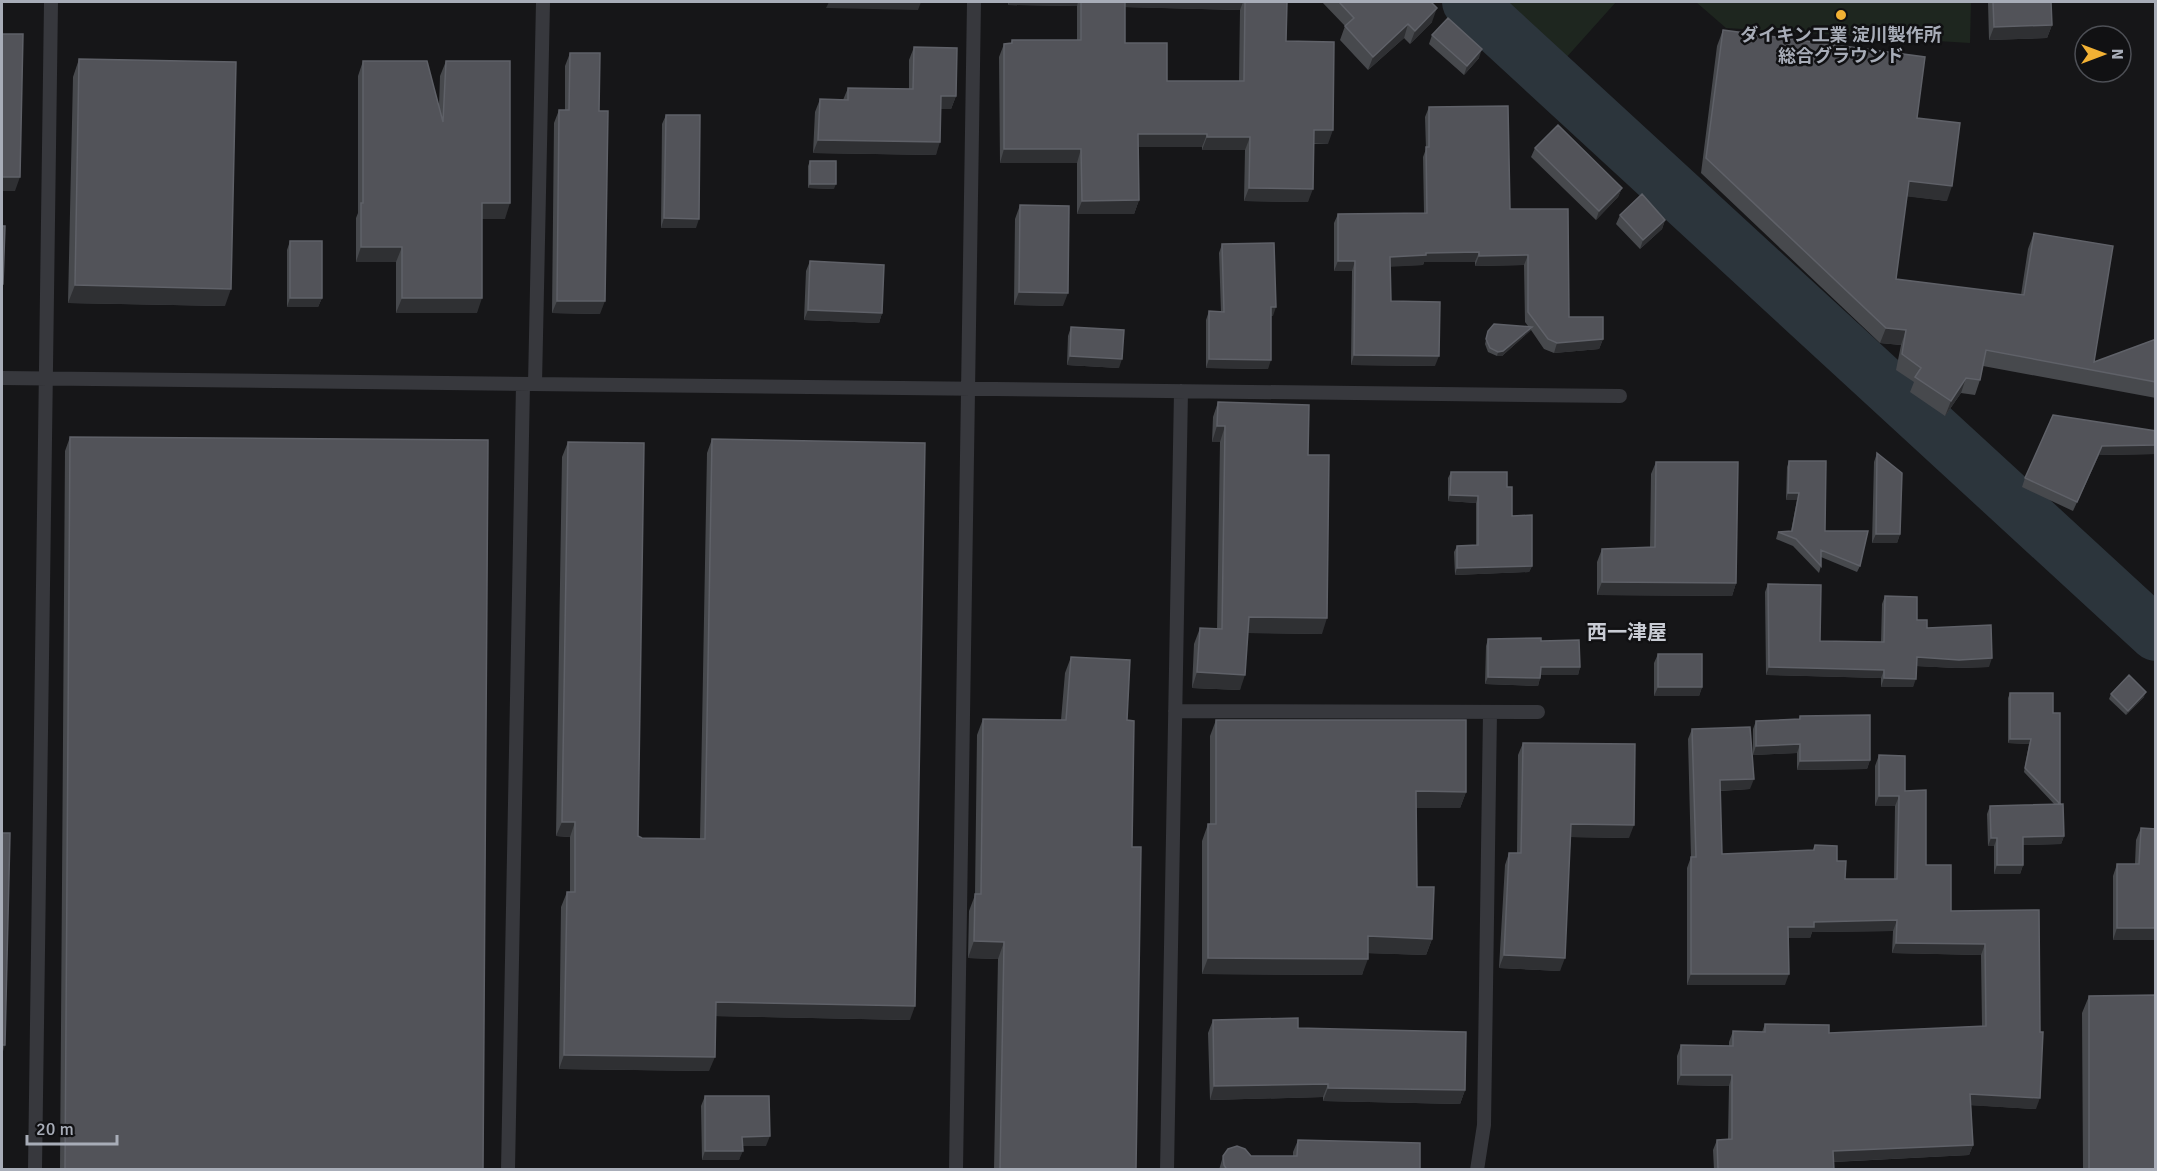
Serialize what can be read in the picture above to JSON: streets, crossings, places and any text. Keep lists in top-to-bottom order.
{
  "districts": ["西一津屋"],
  "places": ["ダイキン工業 淀川製作所 総合グラウンド"],
  "scale_bar": "20 m",
  "north": "right"
}
